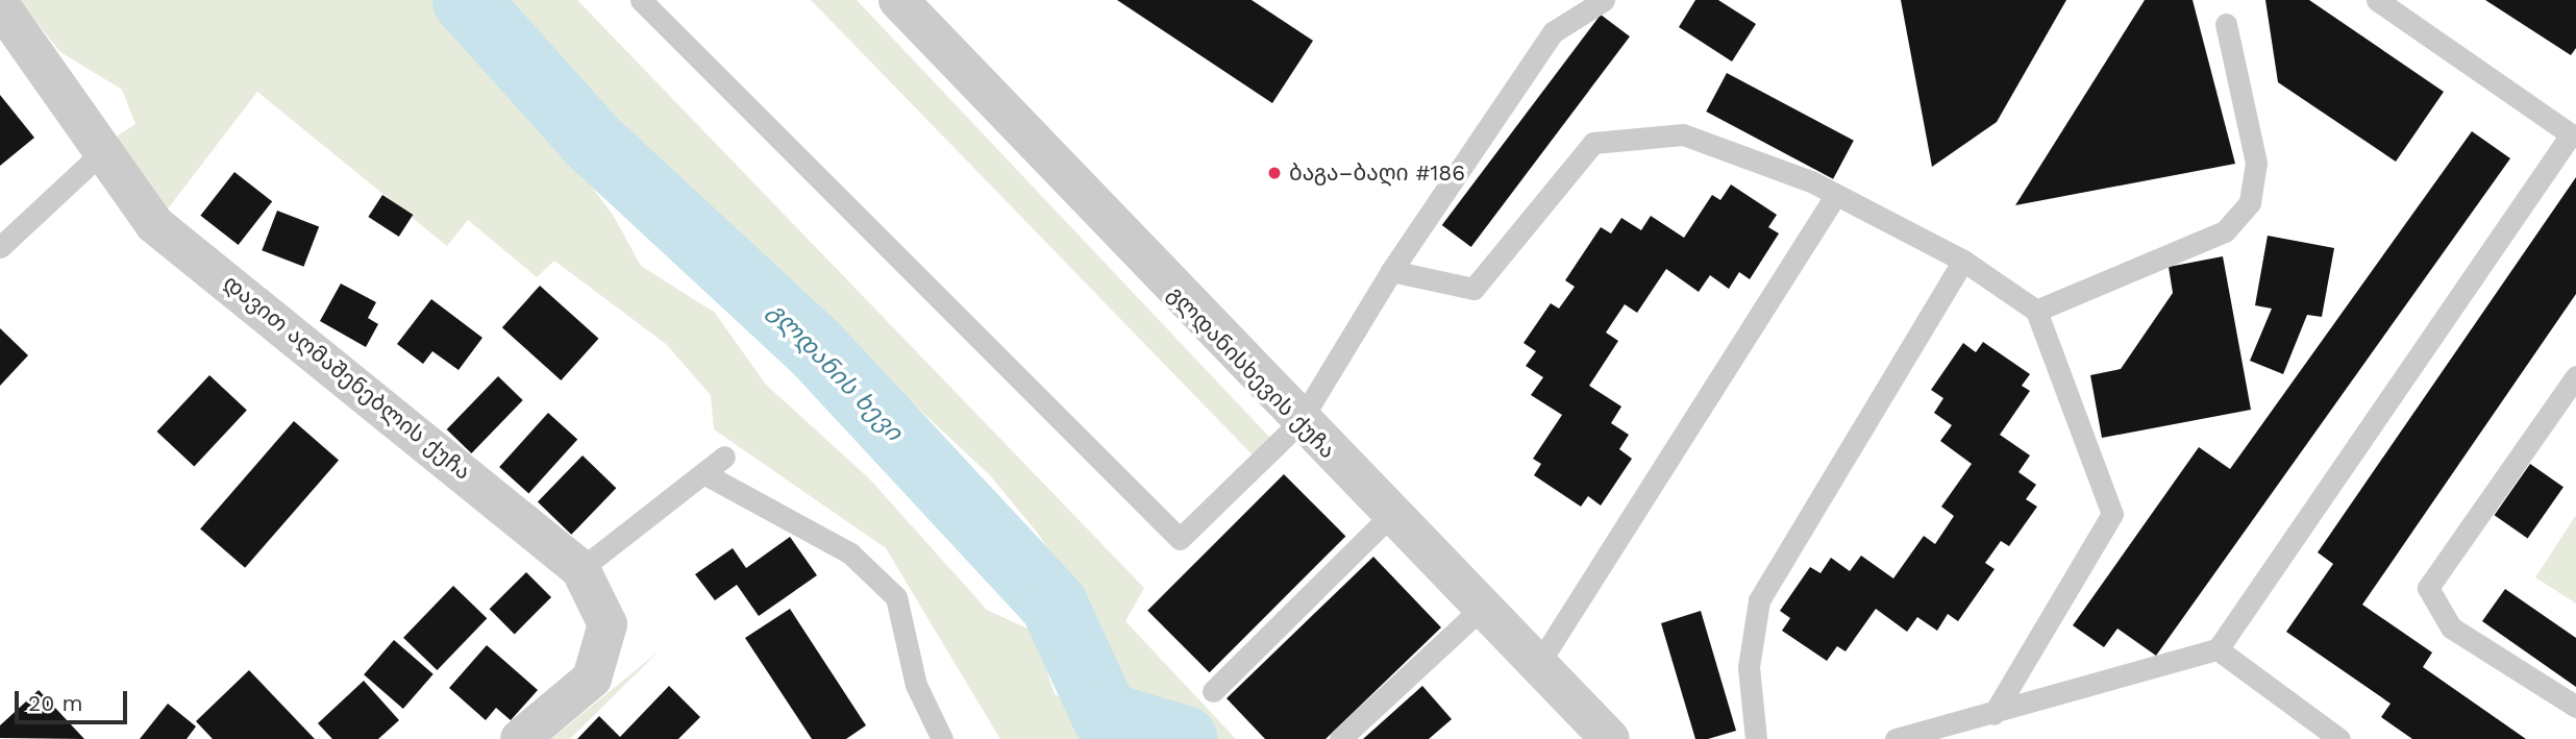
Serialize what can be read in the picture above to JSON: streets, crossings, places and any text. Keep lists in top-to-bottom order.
{
  "streets": {
    "street": ["გლდანისხევის ქუჩა", "დავით აღმაშენებლის ქუჩა"]
  },
  "water": ["გლდანის ხევი"],
  "places": ["ბაგა–ბაღი #186"],
  "scale_bar": "20 m"
}
